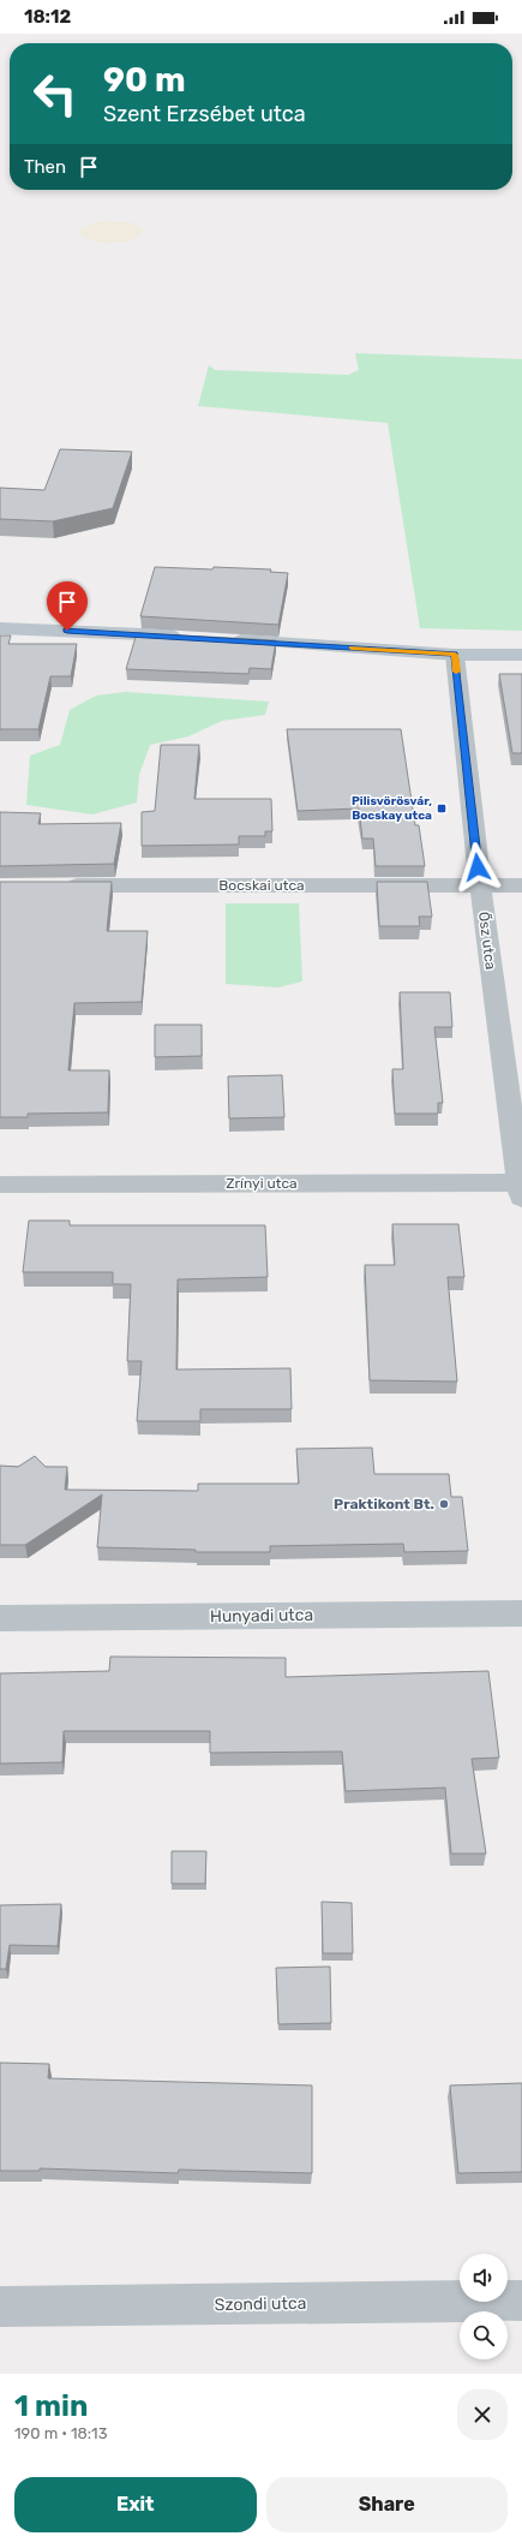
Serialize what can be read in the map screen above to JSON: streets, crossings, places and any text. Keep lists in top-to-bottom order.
{
  "streets": {
    "street": [
      "Bocskai utca",
      "Ősz utca",
      "Zrínyi utca",
      "Hunyadi utca",
      "Szondi utca"
    ]
  },
  "crossings": [
    ["Bocskai utca", "Ősz utca"],
    ["Ősz utca", "Zrínyi utca"]
  ],
  "places": {
    "transit": ["Pilisvörösvár, Bocskay utca"],
    "other": ["Praktikont Bt."]
  },
  "page": {
    "status": "18:12",
    "turn": ["90 m", "Szent Erzsébet utca"],
    "then": "Then",
    "heading": ["1 min", "190 m · 18:13"],
    "buttons": ["Exit", "Share"]
  }
}
